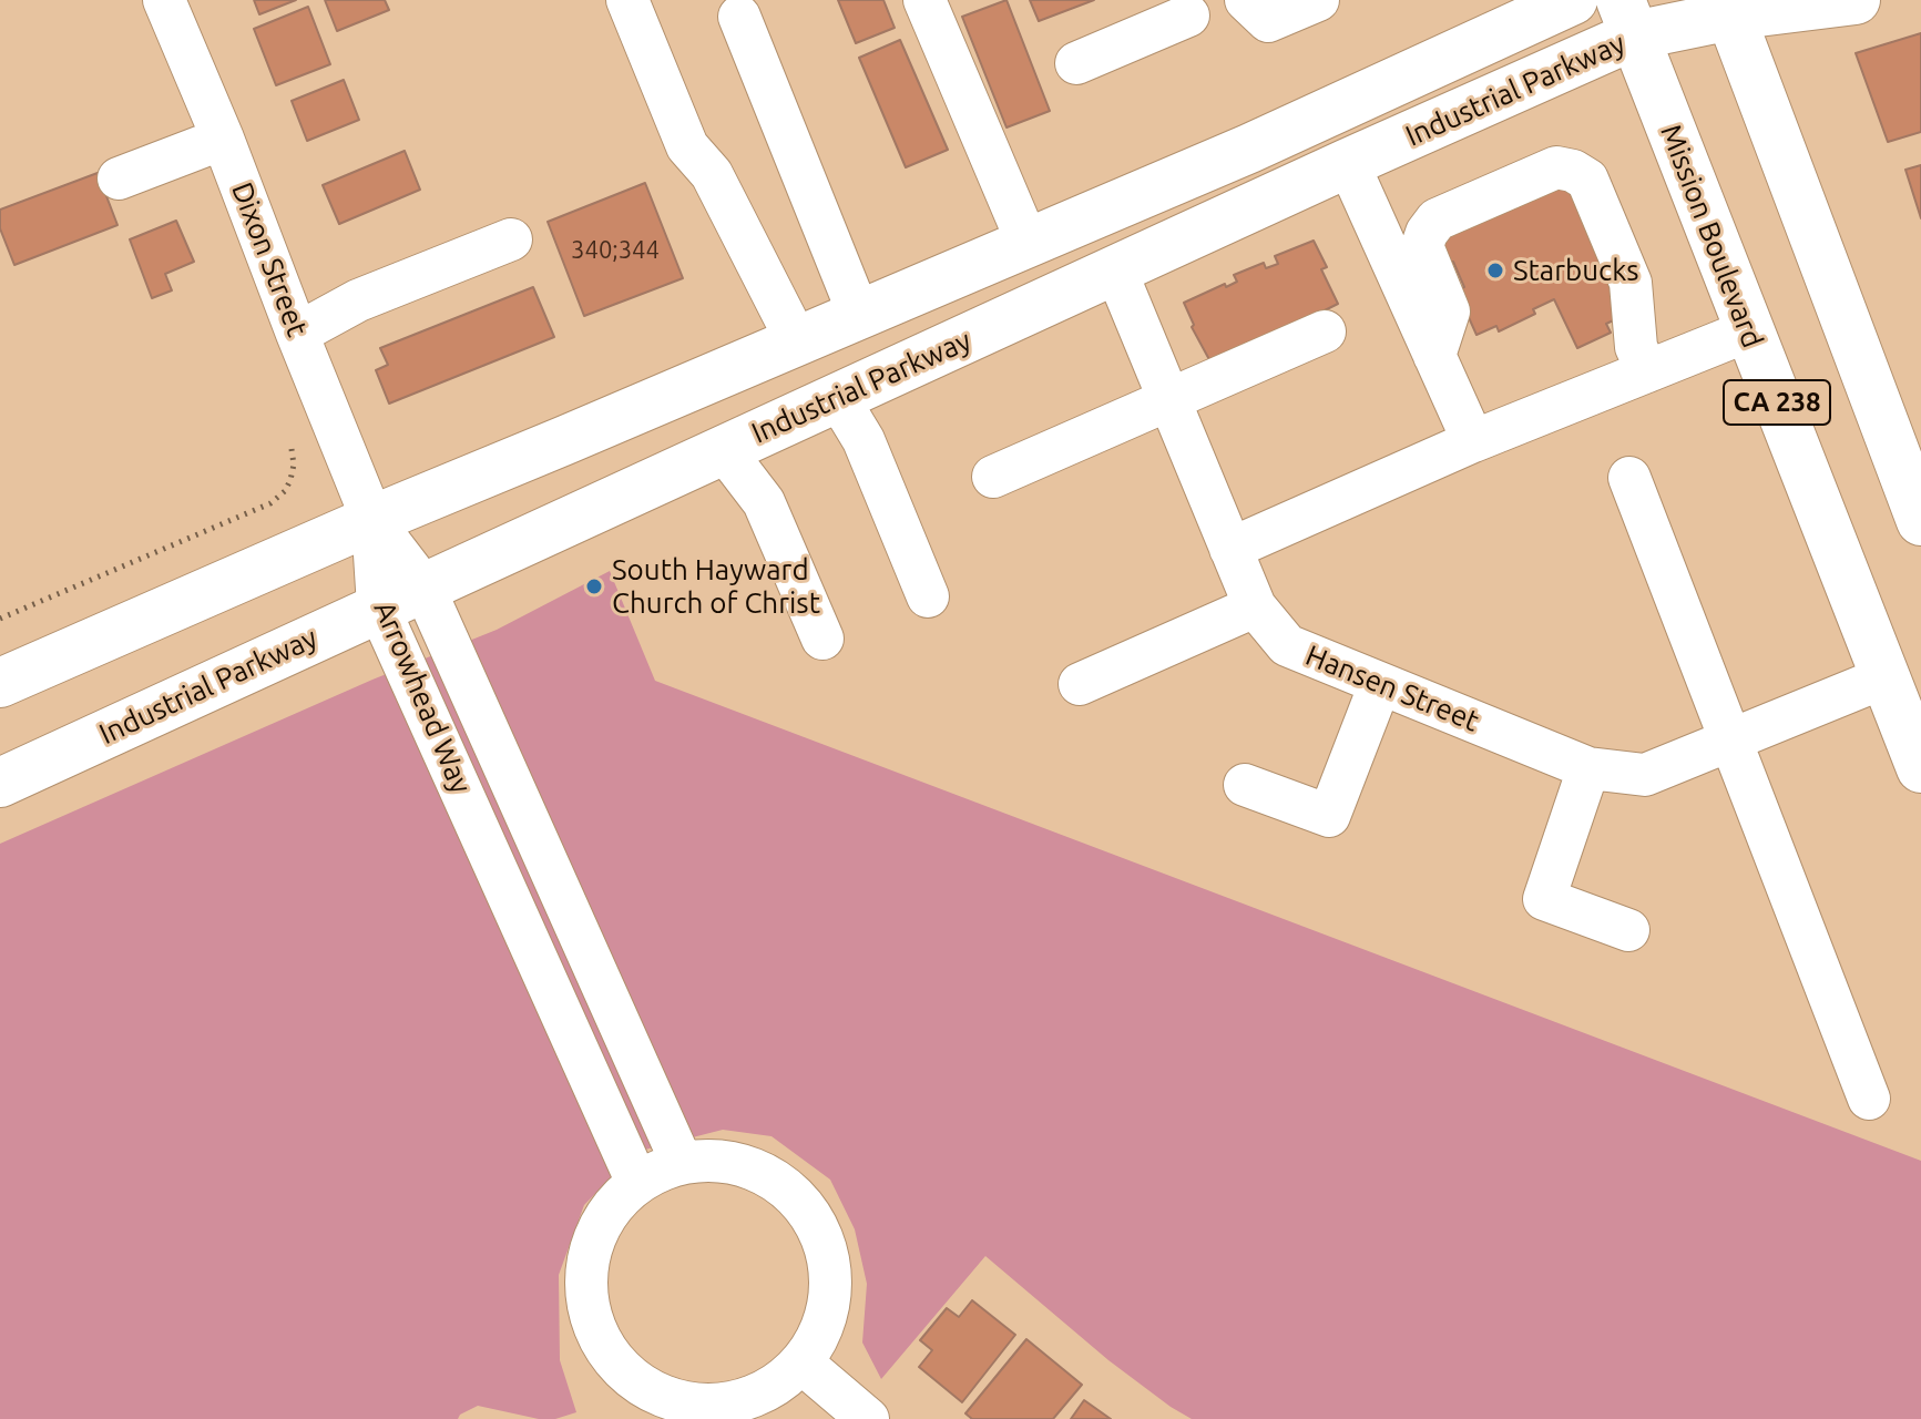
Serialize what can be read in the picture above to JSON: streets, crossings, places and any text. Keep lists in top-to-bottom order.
{
  "streets": {
    "main road": ["Industrial Parkway", "Mission Boulevard", "CA 238"],
    "street": ["Dixon Street", "Hansen Street", "Arrowhead Way"]
  },
  "crossings": [
    ["Industrial Parkway", "Mission Boulevard"],
    ["Industrial Parkway", "Dixon Street"],
    ["Industrial Parkway", "CA 238"],
    ["Industrial Parkway", "Hansen Street"],
    ["Industrial Parkway", "Arrowhead Way"],
    ["Mission Boulevard", "Hansen Street"],
    ["Dixon Street", "Arrowhead Way"]
  ],
  "places": ["Starbucks", "South Hayward Church of Christ"],
  "house_numbers": ["340;344"]
}
